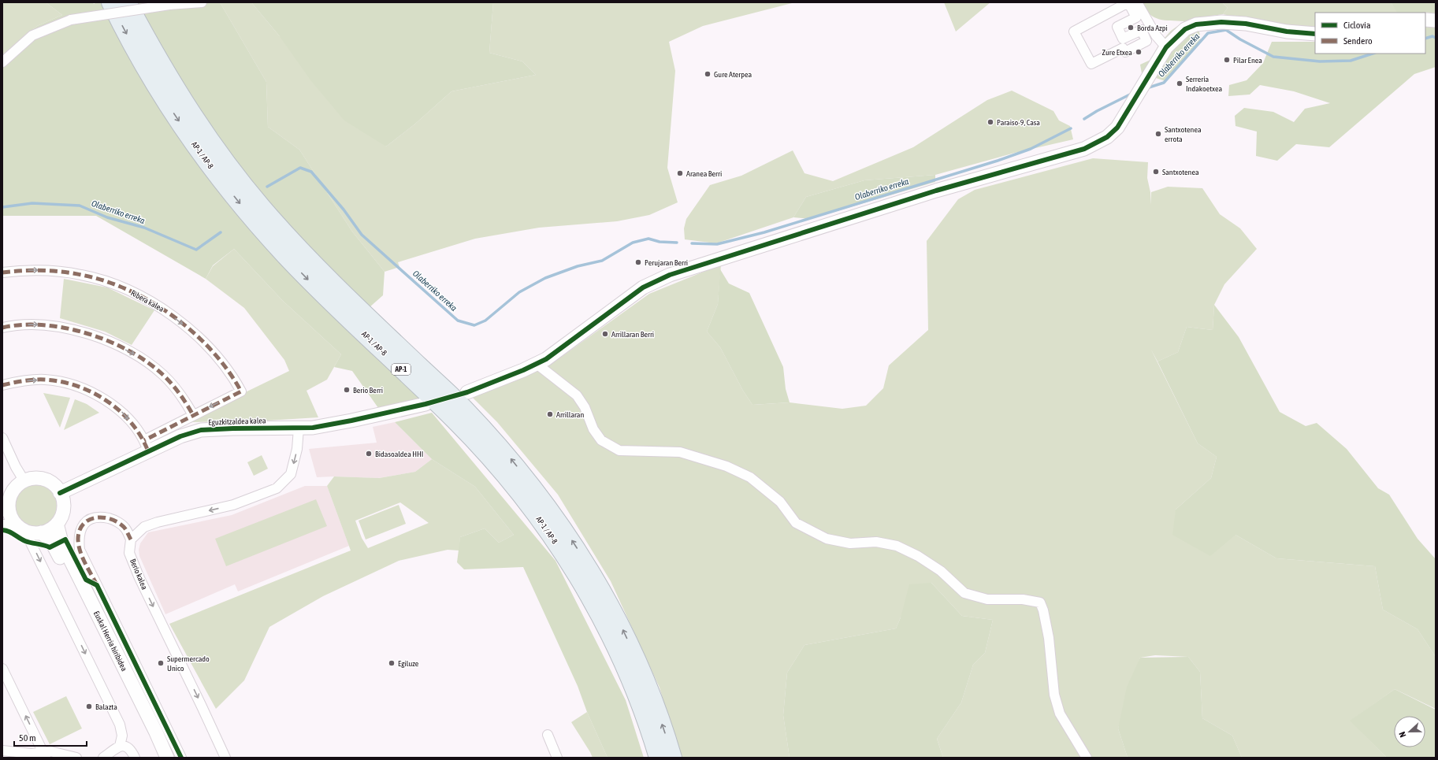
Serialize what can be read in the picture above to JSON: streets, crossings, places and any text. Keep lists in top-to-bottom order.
{
  "streets": {
    "highway": ["AP-1 / AP-8", "AP-1"],
    "street": [
      "Ribera kalea",
      "Eguzkitzaldea kalea",
      "Berio kalea",
      "Euskal Herria hiribidea"
    ]
  },
  "crossings": [
    ["Eguzkitzaldea kalea", "Euskal Herria hiribidea"]
  ],
  "water": ["Olaberriko erreka"],
  "places": [
    "Borda Azpi",
    "Zure Etxea",
    "Pilar Enea",
    "Gure Aterpea",
    "Serrería Indakoetxea",
    "Paraiso-9, Casa",
    "Santxotenea errota",
    "Santxotenea",
    "Aranea Berri",
    "Perujaran Berri",
    "Arrillaran Berri",
    "Berio Berri",
    "Arrillaran",
    "Bidasoaldea HHI",
    "Supermercado Unico",
    "Egiluze",
    "Balazta"
  ],
  "legend": ["Ciclovía", "Sendero"],
  "scale_bar": "50 m",
  "north": "left"
}
